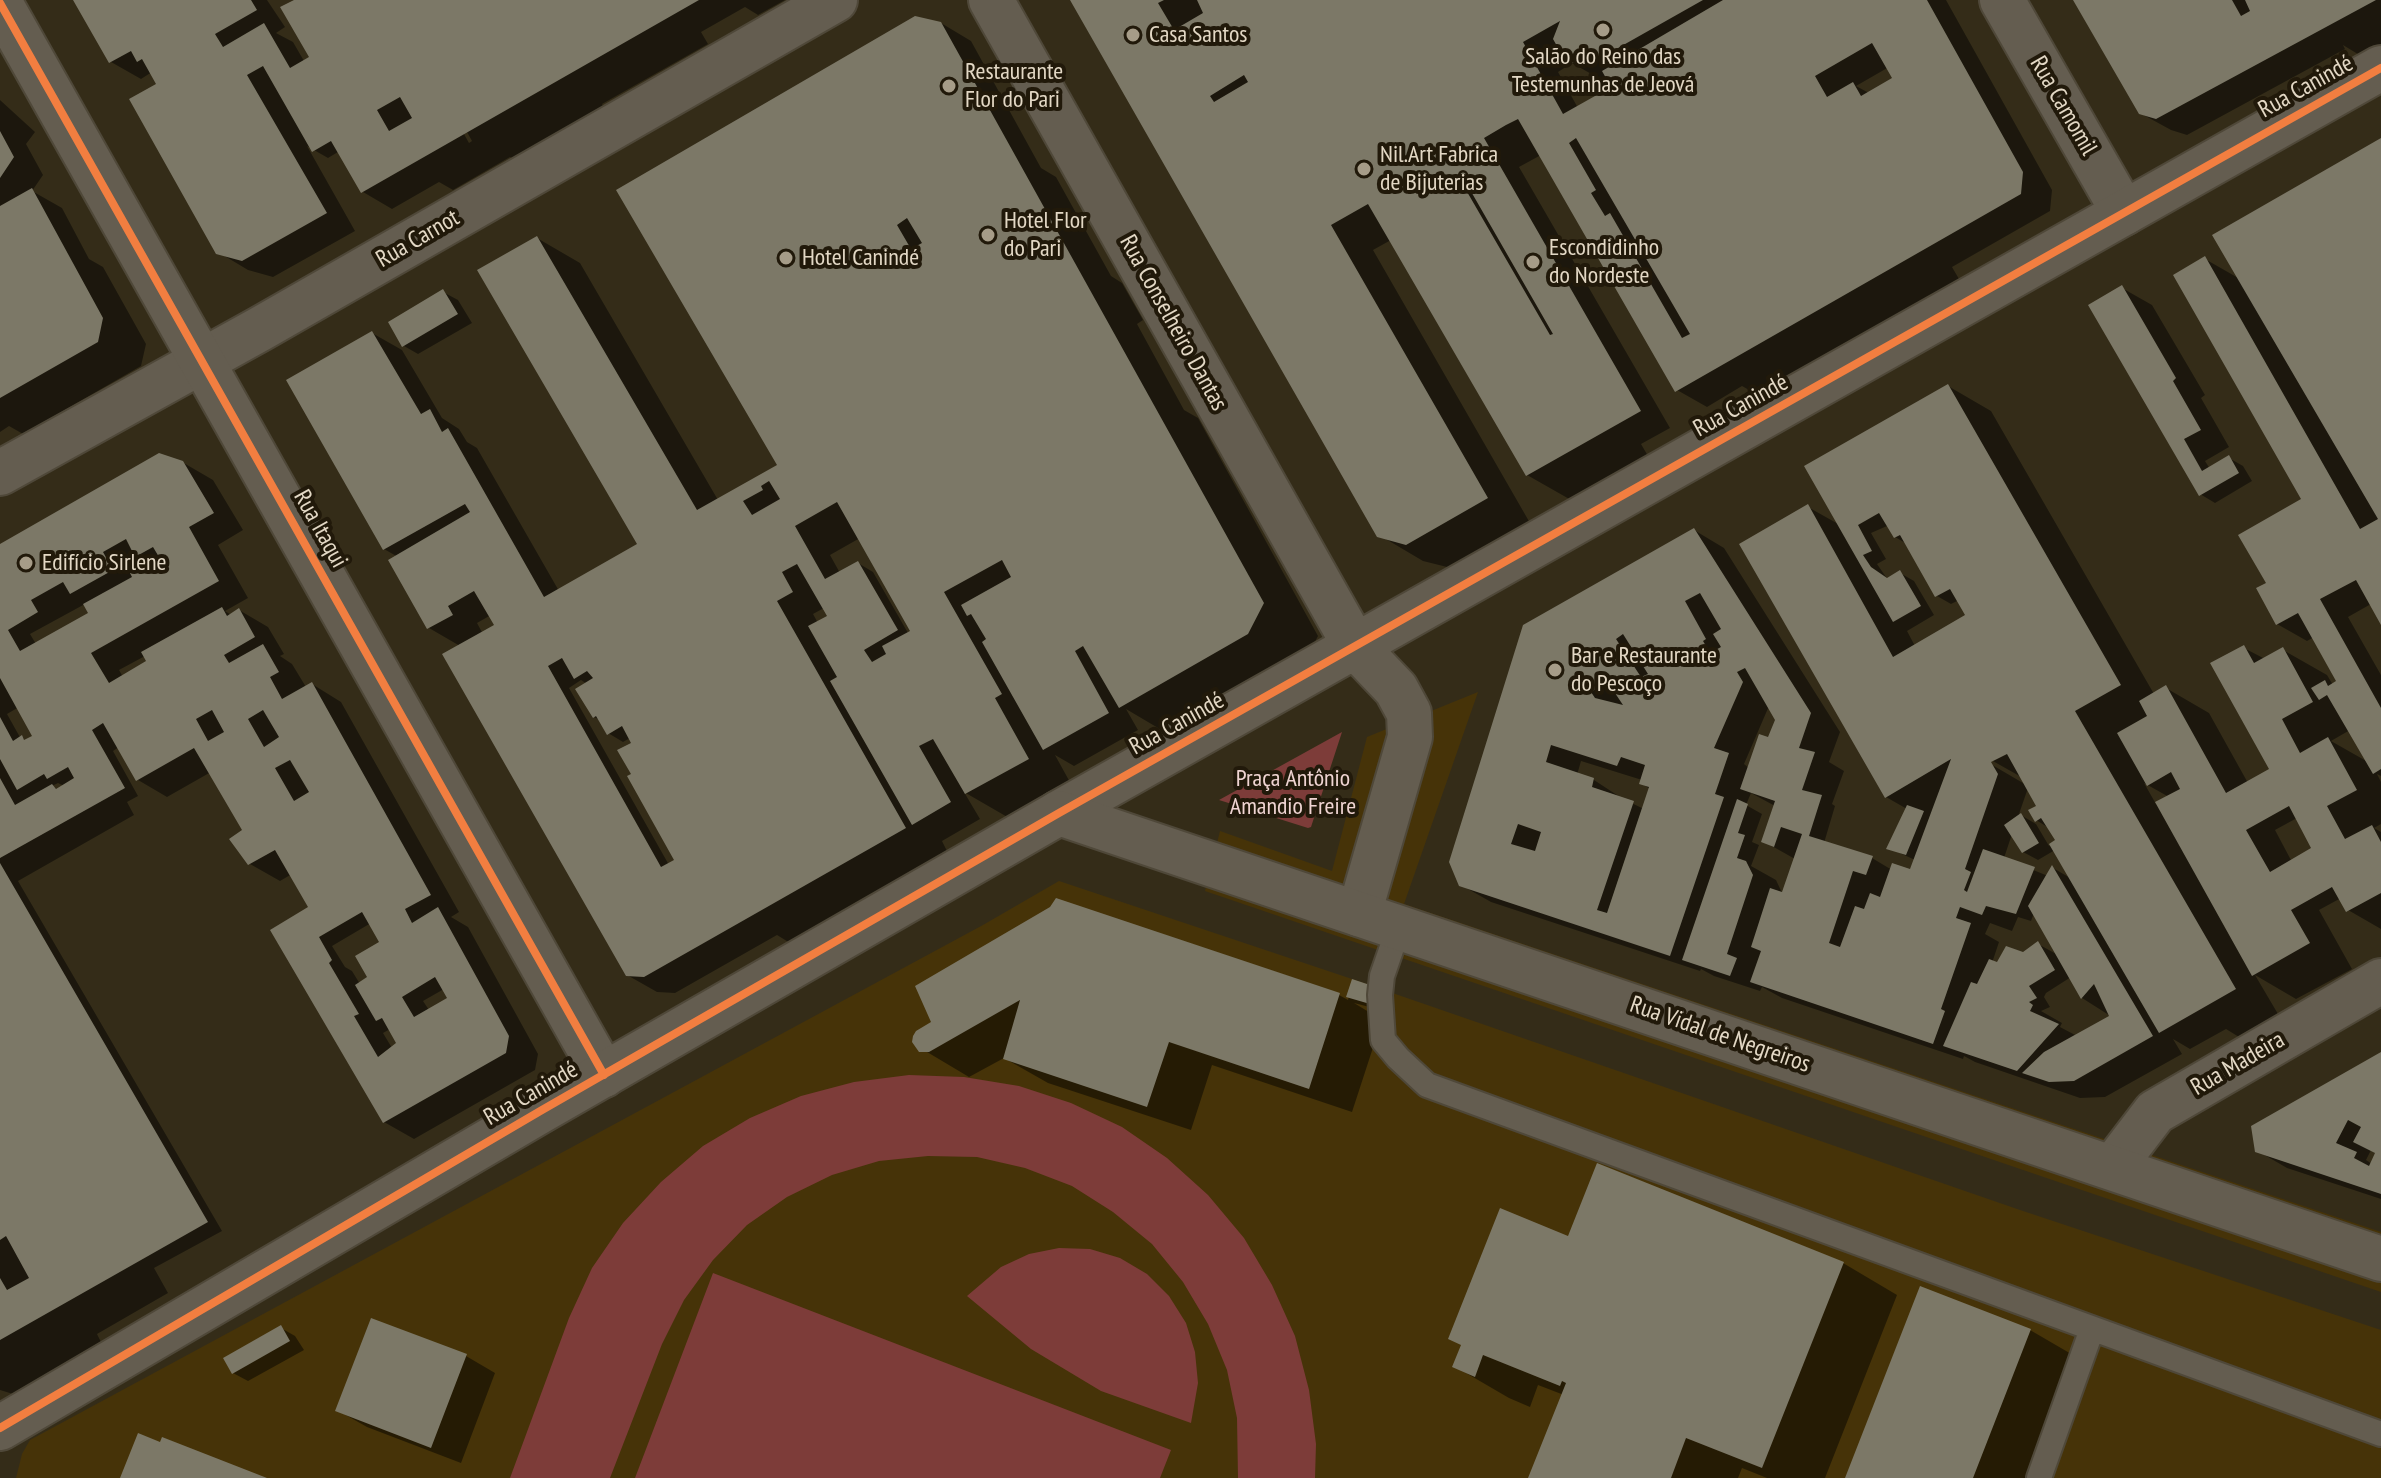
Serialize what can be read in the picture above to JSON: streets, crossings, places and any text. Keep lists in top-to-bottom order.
{
  "streets": {
    "street": [
      "Rua Canindé",
      "Rua Camomil",
      "Rua Carnot",
      "Rua Conselheiro Dantas",
      "Rua Itaqui",
      "Rua Vidal de Negreiros",
      "Rua Madeira"
    ]
  },
  "crossings": [
    ["Rua Canindé", "Rua Camomil"],
    ["Rua Canindé", "Rua Conselheiro Dantas"],
    ["Rua Canindé", "Rua Itaqui"],
    ["Rua Canindé", "Rua Vidal de Negreiros"],
    ["Rua Carnot", "Rua Itaqui"],
    ["Rua Vidal de Negreiros", "Rua Madeira"]
  ],
  "parks": ["Praça Antônio Amandio Freire"],
  "places": [
    "Salão do Reino das Testemunhas de Jeová",
    "Casa Santos",
    "Restaurante Flor do Pari",
    "Nil.Art Fabrica de Bijuterias",
    "Hotel Flor do Pari",
    "Hotel Canindé",
    "Escondidinho do Nordeste",
    "Edifício Sirlene",
    "Bar e Restaurante do Pescoço"
  ]
}
